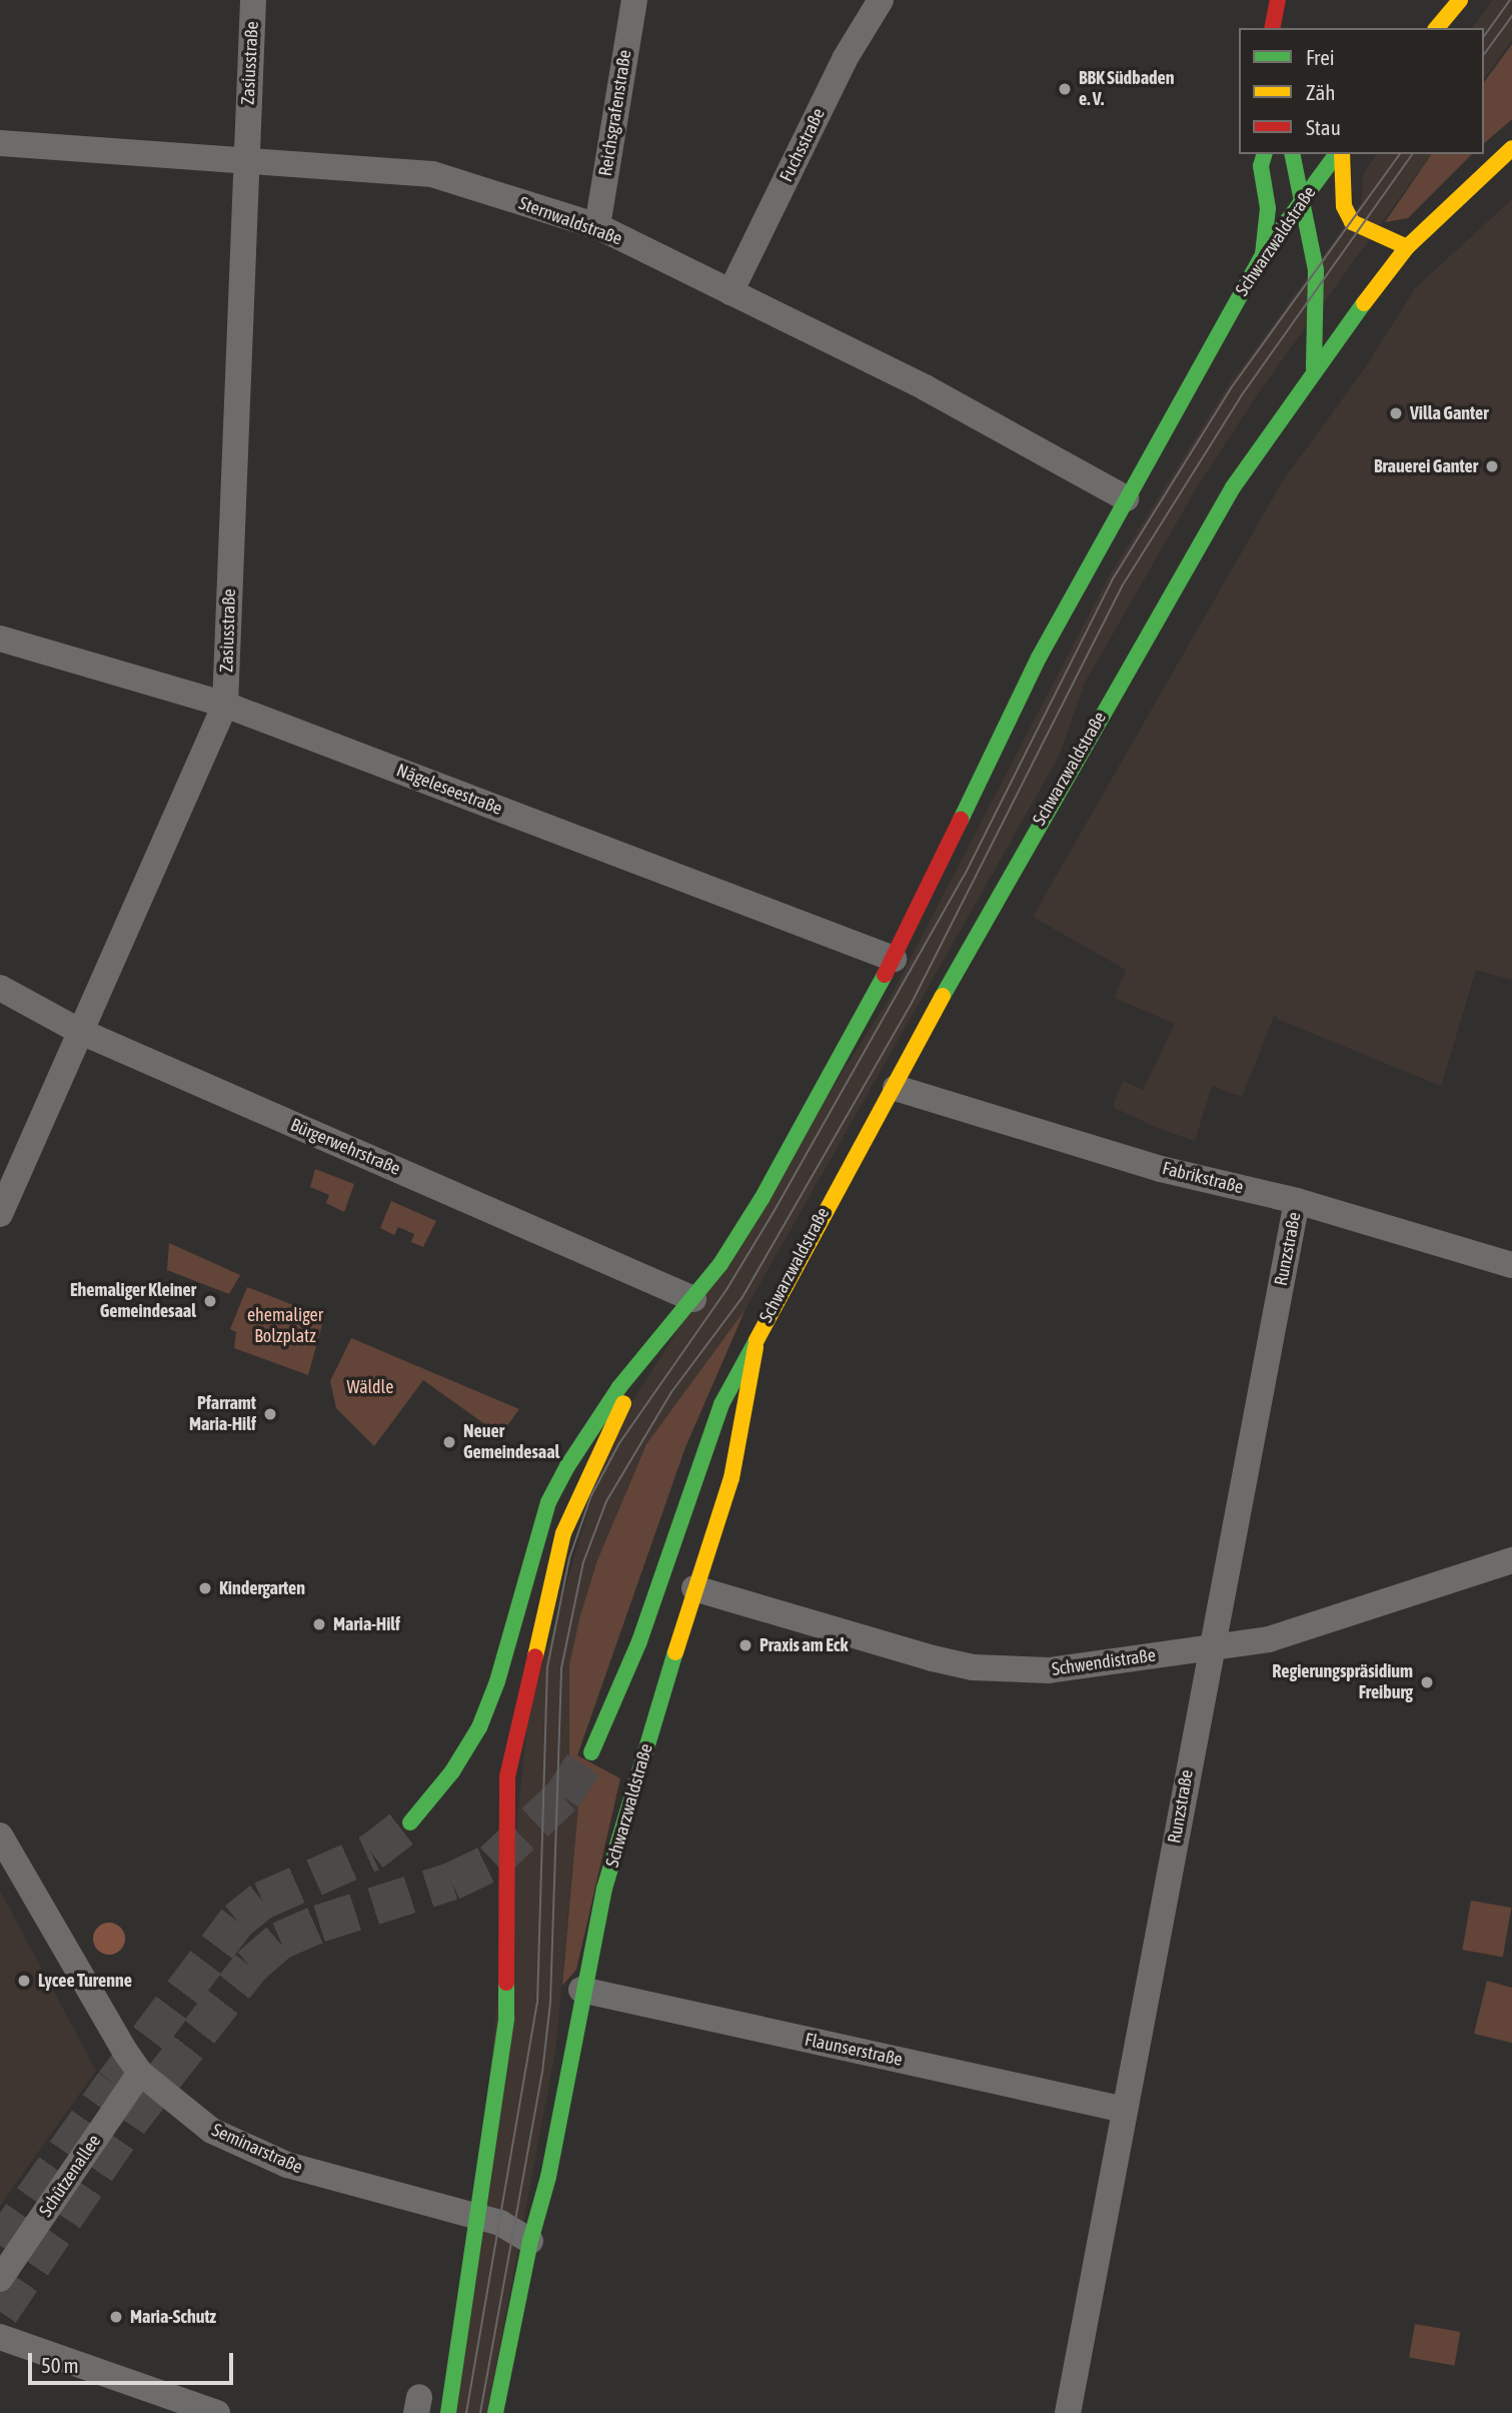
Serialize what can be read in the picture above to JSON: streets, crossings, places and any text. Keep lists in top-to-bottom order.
{
  "streets": {
    "main road": ["Schwarzwaldstraße"],
    "street": [
      "Zasiusstraße",
      "Reichsgrafenstraße",
      "Fuchsstraße",
      "Sternwaldstraße",
      "Nägeleseestraße",
      "Bürgerwehrstraße",
      "Fabrikstraße",
      "Runzstraße",
      "Schwendistraße",
      "Flaunserstraße",
      "Seminarstraße",
      "Schützenallee"
    ]
  },
  "crossings": [
    ["Zasiusstraße", "Sternwaldstraße"],
    ["Zasiusstraße", "Nägeleseestraße"],
    ["Zasiusstraße", "Bürgerwehrstraße"],
    ["Reichsgrafenstraße", "Sternwaldstraße"],
    ["Fuchsstraße", "Sternwaldstraße"],
    ["Sternwaldstraße", "Schwarzwaldstraße"],
    ["Schwarzwaldstraße", "Nägeleseestraße"],
    ["Schwarzwaldstraße", "Bürgerwehrstraße"],
    ["Schwarzwaldstraße", "Fabrikstraße"],
    ["Schwarzwaldstraße", "Schwendistraße"],
    ["Schwarzwaldstraße", "Flaunserstraße"],
    ["Schwarzwaldstraße", "Seminarstraße"],
    ["Fabrikstraße", "Runzstraße"],
    ["Runzstraße", "Schwendistraße"],
    ["Runzstraße", "Flaunserstraße"],
    ["Seminarstraße", "Schützenallee"]
  ],
  "parks": ["ehemaliger Bolzplatz", "Wäldle"],
  "places": [
    "BBK Südbaden e. V.",
    "Villa Ganter",
    "Brauerei Ganter",
    "Ehemaliger Kleiner Gemeindesaal",
    "Pfarramt Maria-Hilf",
    "Neuer Gemeindesaal",
    "Kindergarten",
    "Maria-Hilf",
    "Praxis am Eck",
    "Regierungspräsidium Freiburg",
    "Lycee Turenne",
    "Maria-Schutz"
  ],
  "legend": ["Frei", "Zäh", "Stau"],
  "scale_bar": "50 m"
}
